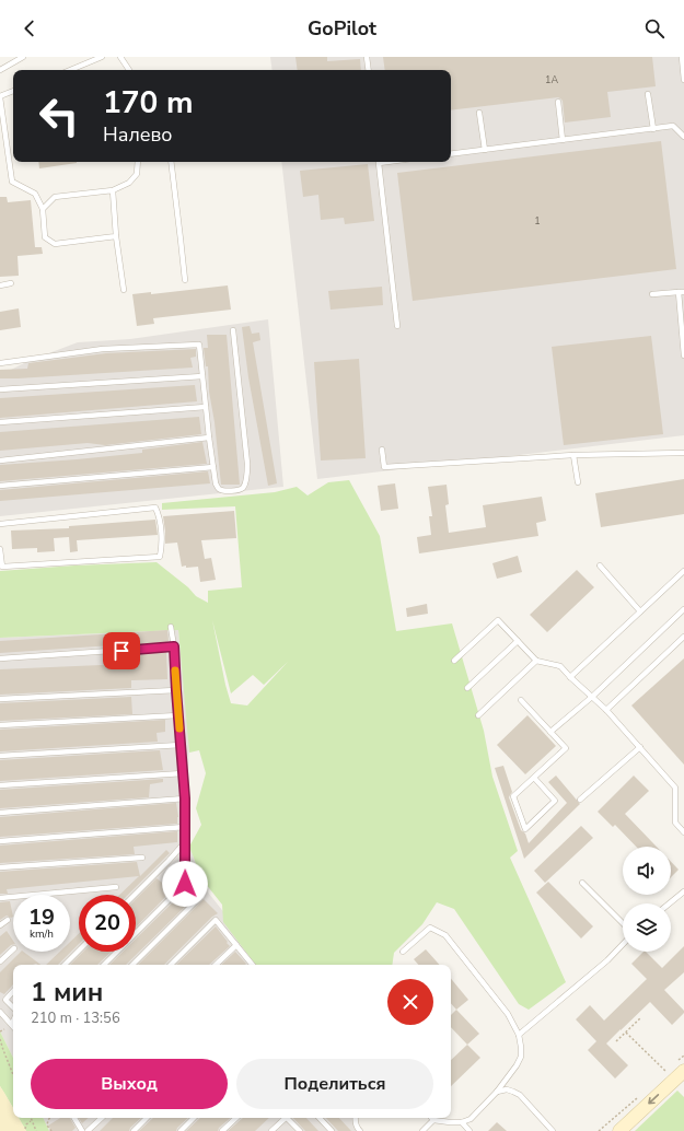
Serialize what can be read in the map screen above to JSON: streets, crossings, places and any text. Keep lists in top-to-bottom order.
{
  "house_numbers": ["1А", "1"],
  "page": {
    "header": "GoPilot",
    "turn": ["170 m", "Налево"],
    "speed": "19 km/h",
    "limit": "20",
    "heading": ["1 мин", "210 m · 13:56"],
    "buttons": ["Выход", "Поделиться"]
  }
}
